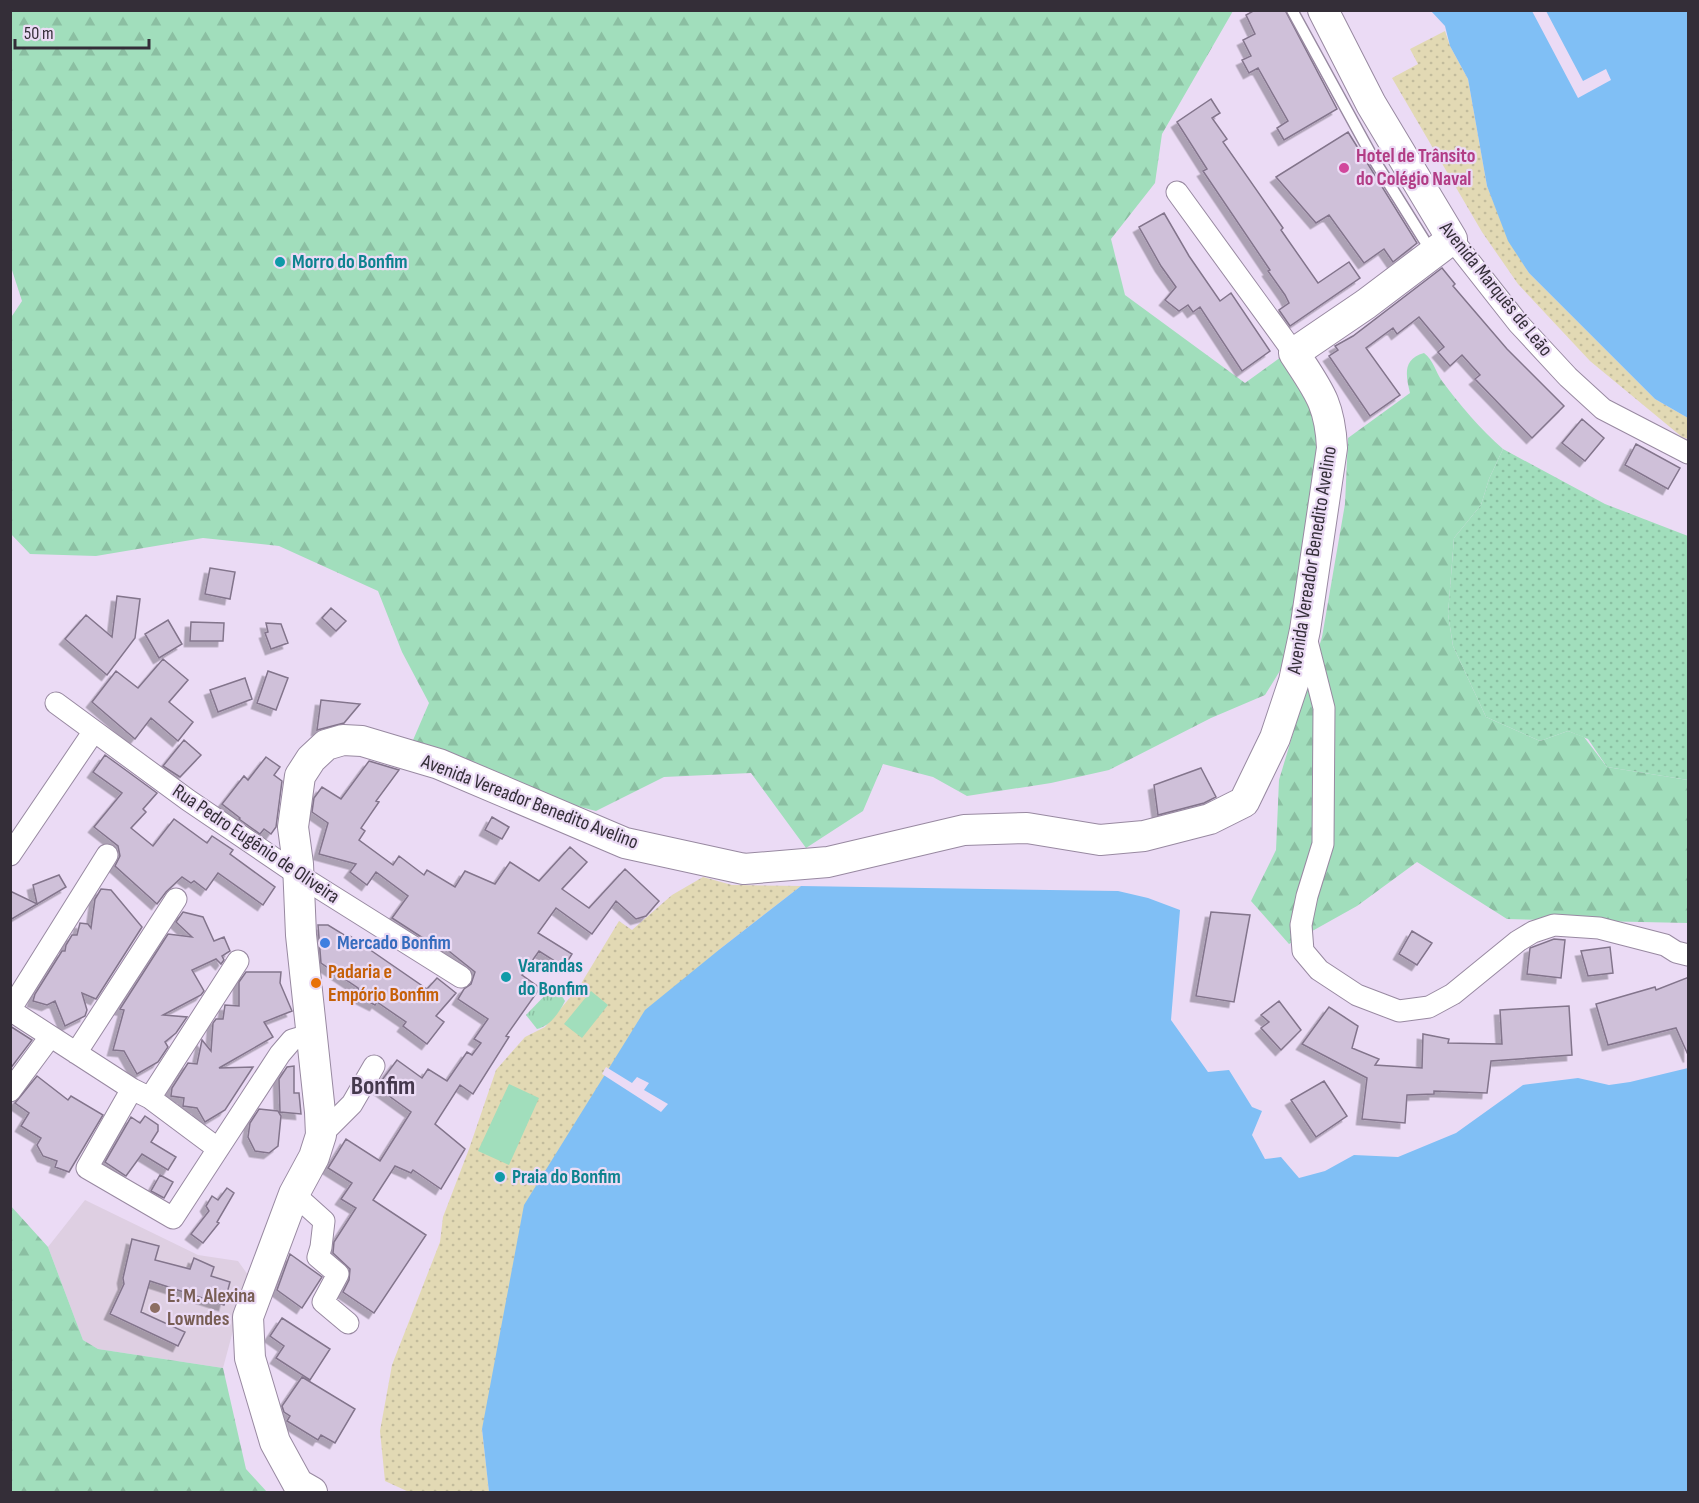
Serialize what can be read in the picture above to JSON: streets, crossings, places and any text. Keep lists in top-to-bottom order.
{
  "streets": {
    "main road": ["Avenida Marquês de Leão", "Avenida Vereador Benedito Avelino"],
    "street": ["Rua Pedro Eugênio de Oliveira"]
  },
  "crossings": [
    ["Avenida Vereador Benedito Avelino", "Rua Pedro Eugênio de Oliveira"]
  ],
  "districts": ["Bonfim"],
  "places": [
    "Hotel de Trânsito do Colégio Naval",
    "Morro do Bonfim",
    "Mercado Bonfim",
    "Varandas do Bonfim",
    "Padaria e Empório Bonfim",
    "Praia do Bonfim",
    "E. M. Alexina Lowndes"
  ],
  "scale_bar": "50 m"
}
